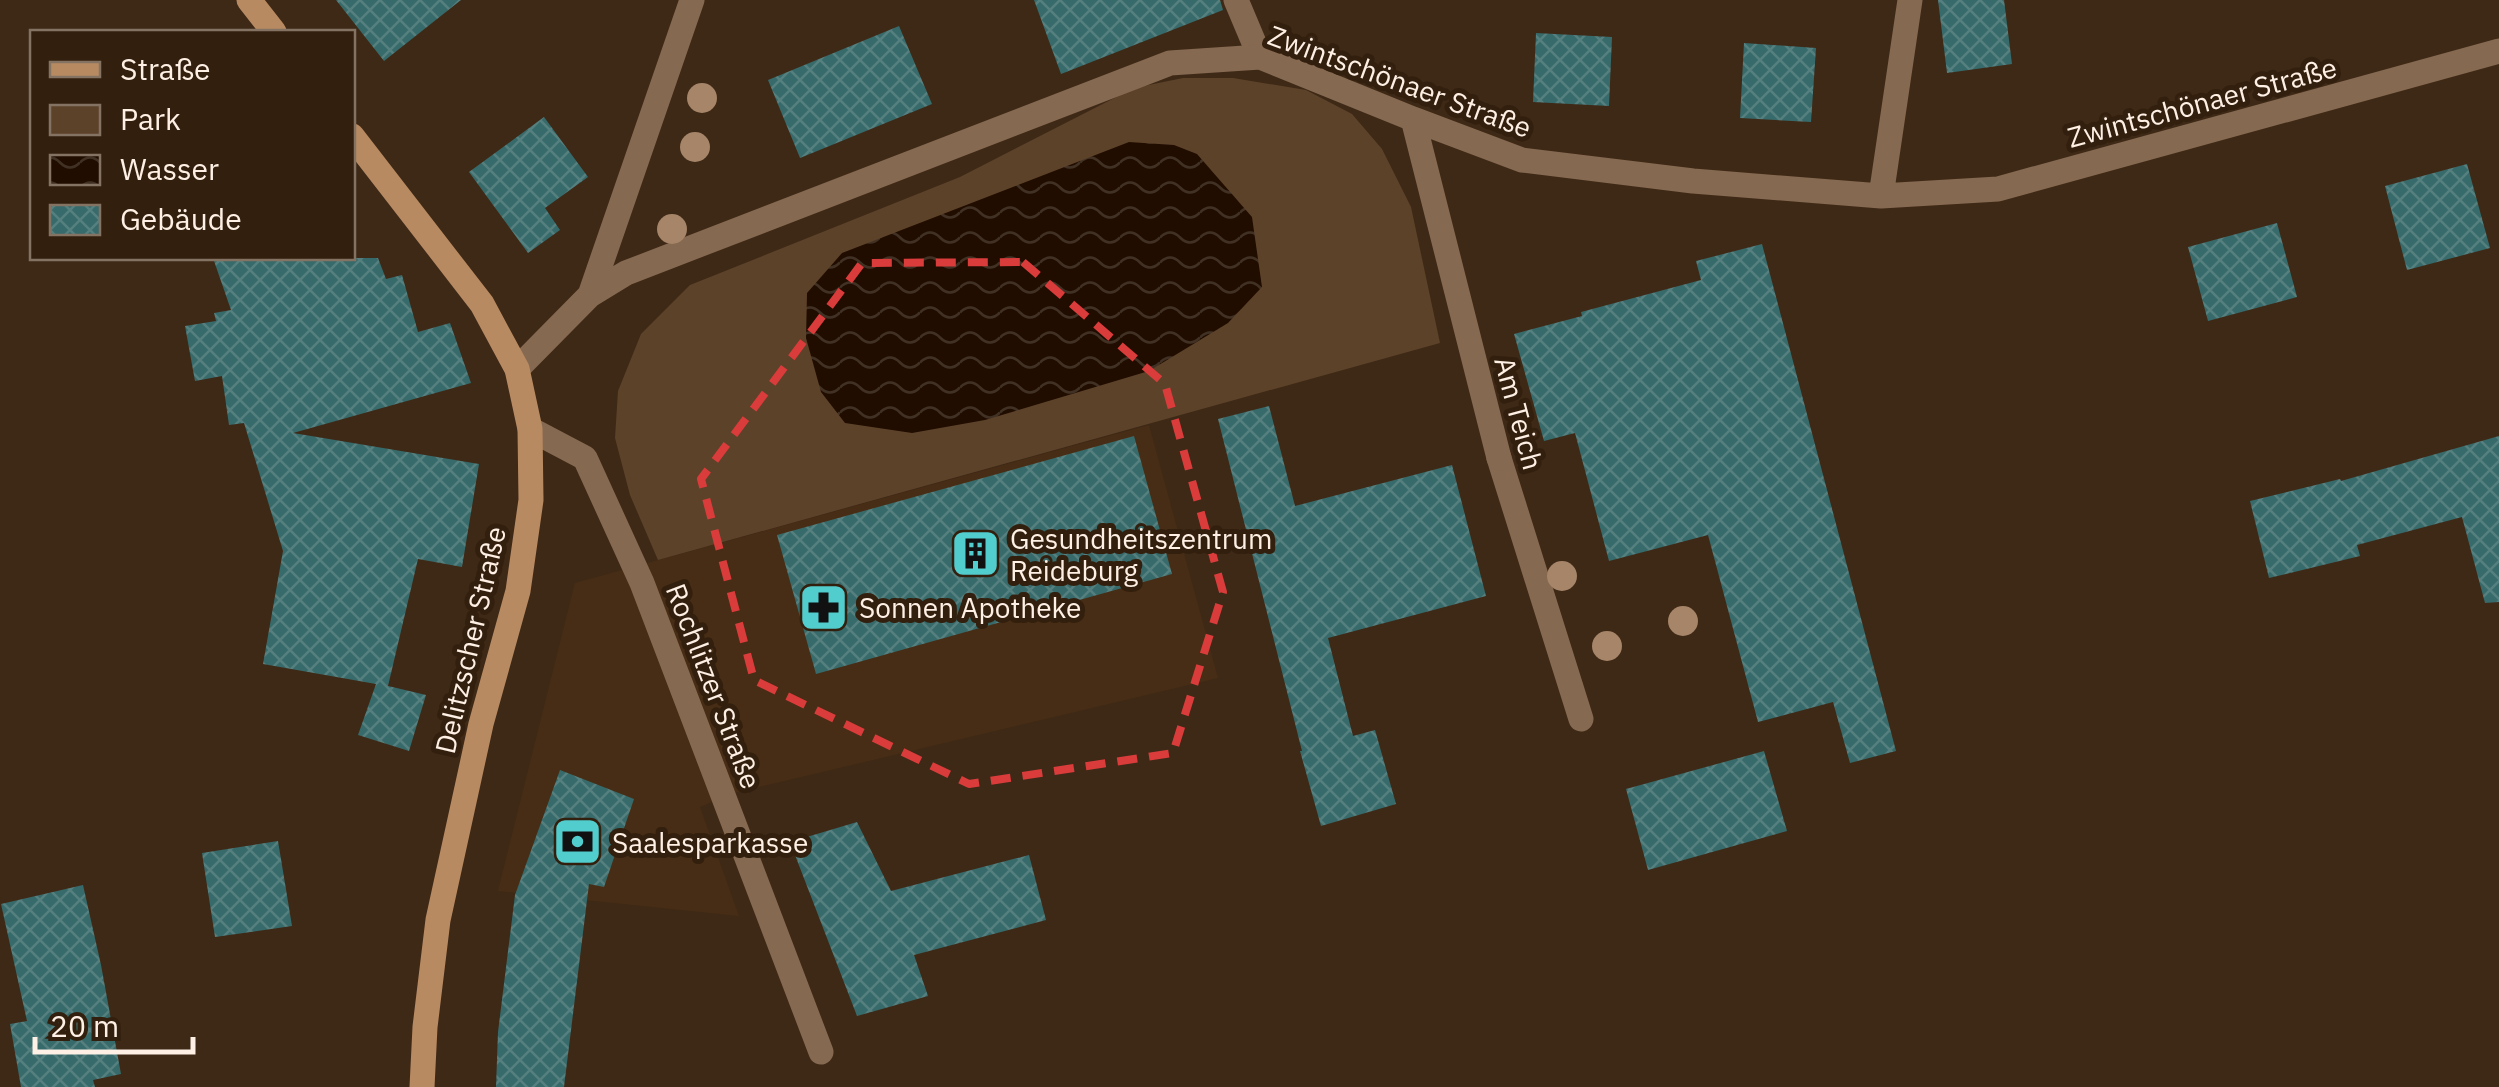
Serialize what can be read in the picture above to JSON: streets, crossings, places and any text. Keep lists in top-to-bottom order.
{
  "streets": {
    "main road": ["Delitzscher Straße"],
    "street": ["Zwintschönaer Straße", "Am Teich", "Rochlitzer Straße"]
  },
  "crossings": [
    ["Zwintschönaer Straße", "Am Teich"],
    ["Zwintschönaer Straße", "Delitzscher Straße"],
    ["Delitzscher Straße", "Rochlitzer Straße"]
  ],
  "places": {
    "building": ["Gesundheitszentrum Reideburg"],
    "pharmacy": ["Sonnen Apotheke"],
    "bank": ["Saalesparkasse"]
  },
  "legend": [
    "Straße",
    "Park",
    "Wasser",
    "Gebäude"
  ],
  "scale_bar": "20 m"
}
